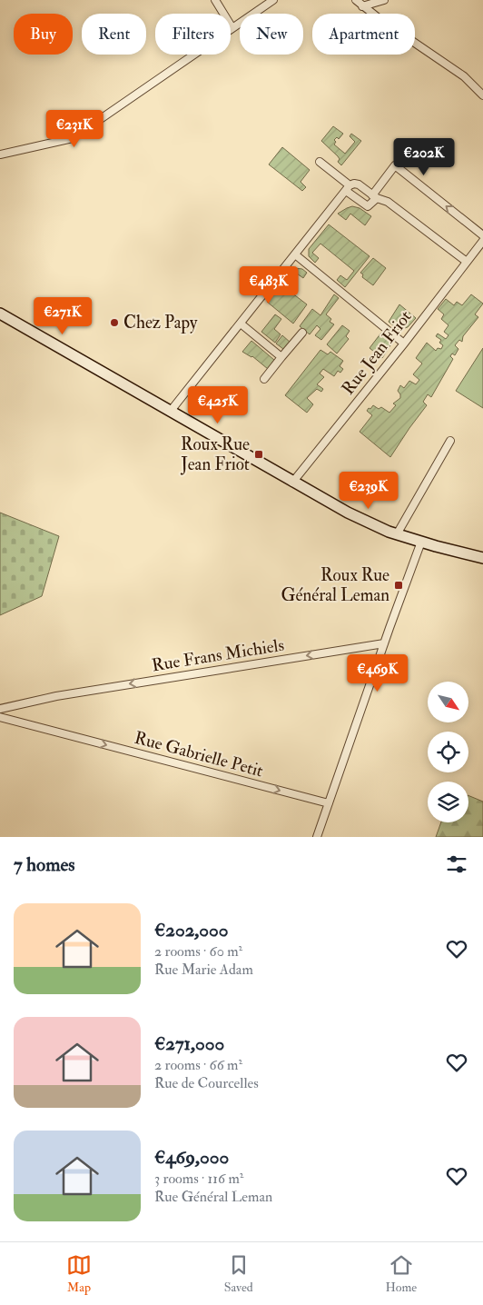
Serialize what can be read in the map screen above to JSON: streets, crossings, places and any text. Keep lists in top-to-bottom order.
{
  "streets": {
    "street": ["Rue Jean Friot", "Rue Frans Michiels", "Rue Gabrielle Petit"]
  },
  "one_way": ["Rue Frans Michiels", "Rue Gabrielle Petit"],
  "places": {
    "other": ["Chez Papy"],
    "transit": ["Roux Rue Jean Friot", "Roux Rue Général Leman"]
  },
  "north": "bottom right",
  "page": {
    "chip": [
      "Buy",
      "Rent",
      "Filters",
      "New",
      "Apartment"
    ],
    "price": [
      "€231K",
      "€202K",
      "€483K",
      "€271K",
      "€425K",
      "€239K",
      "€469K"
    ],
    "heading": "7 homes",
    "list": [
      {
        "name": "€202,000",
        "note": "2 rooms · 60 m² · Rue Marie Adam"
      },
      {
        "name": "€271,000",
        "note": "2 rooms · 66 m² · Rue de Courcelles"
      },
      {
        "name": "€469,000",
        "note": "3 rooms · 116 m² · Rue Général Leman"
      }
    ],
    "tabs": ["Map", "Saved", "Home"]
  }
}
